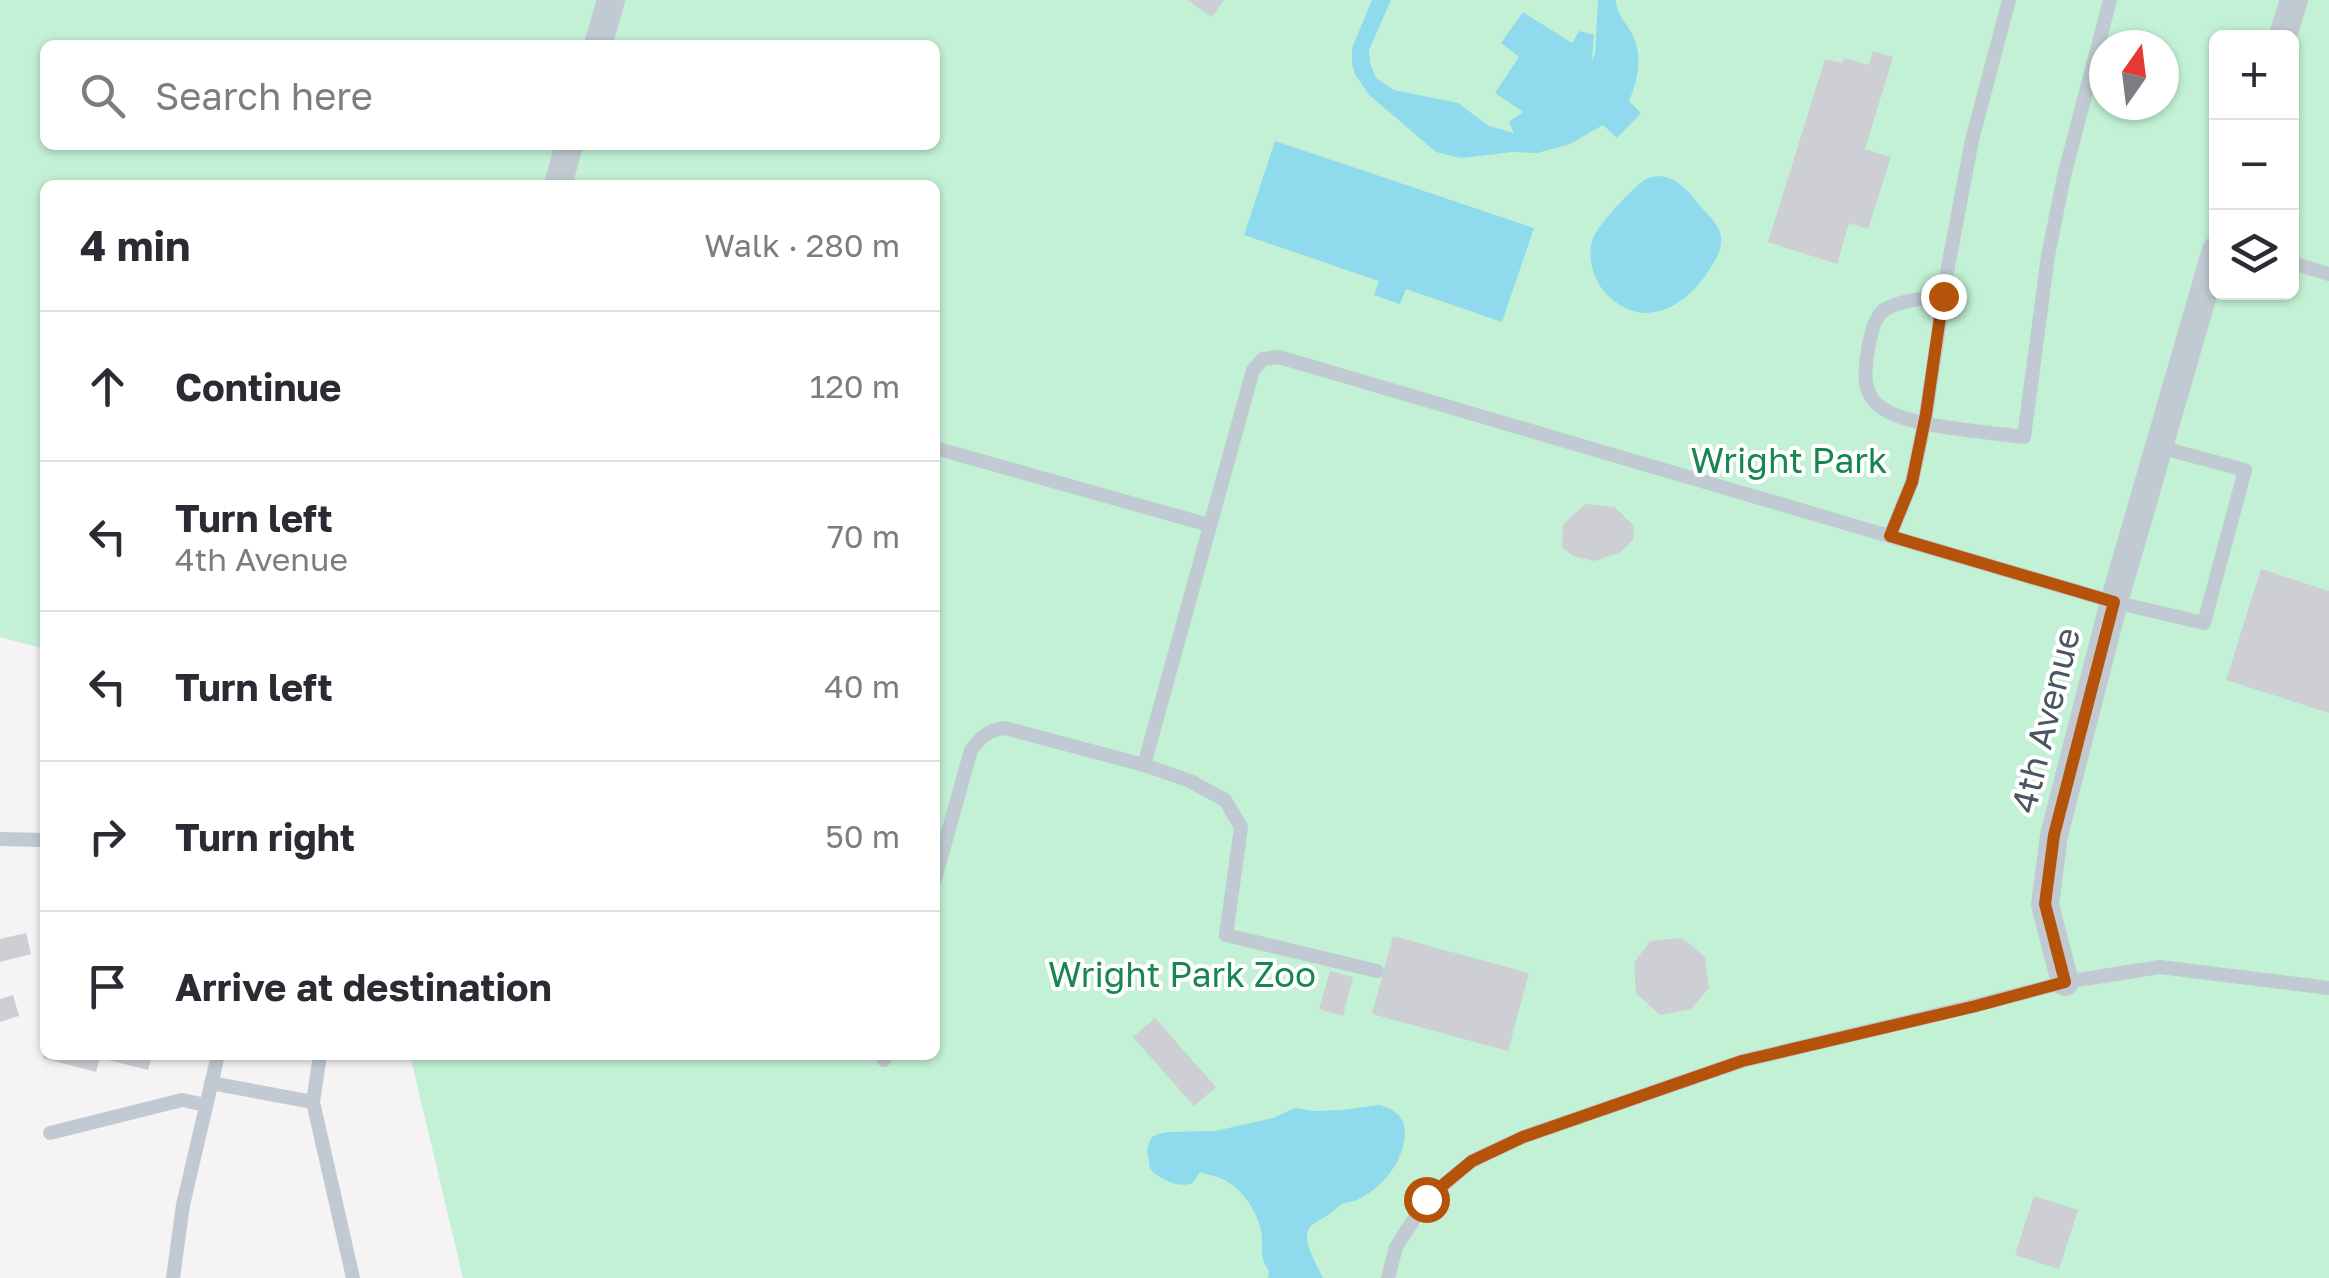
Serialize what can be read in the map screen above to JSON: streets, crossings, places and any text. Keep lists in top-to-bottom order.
{
  "streets": {
    "street": ["4th Avenue"]
  },
  "parks": ["Wright Park", "Wright Park Zoo"],
  "north": "top",
  "page": {
    "map_buttons": ["+", "−"],
    "search": "Search here",
    "heading": ["4 min", "Walk · 280 m"],
    "list": [
      ["Continue", "120 m"],
      ["Turn left", "4th Avenue", "70 m"],
      ["Turn left", "40 m"],
      ["Turn right", "50 m"],
      "Arrive at destination"
    ]
  }
}
